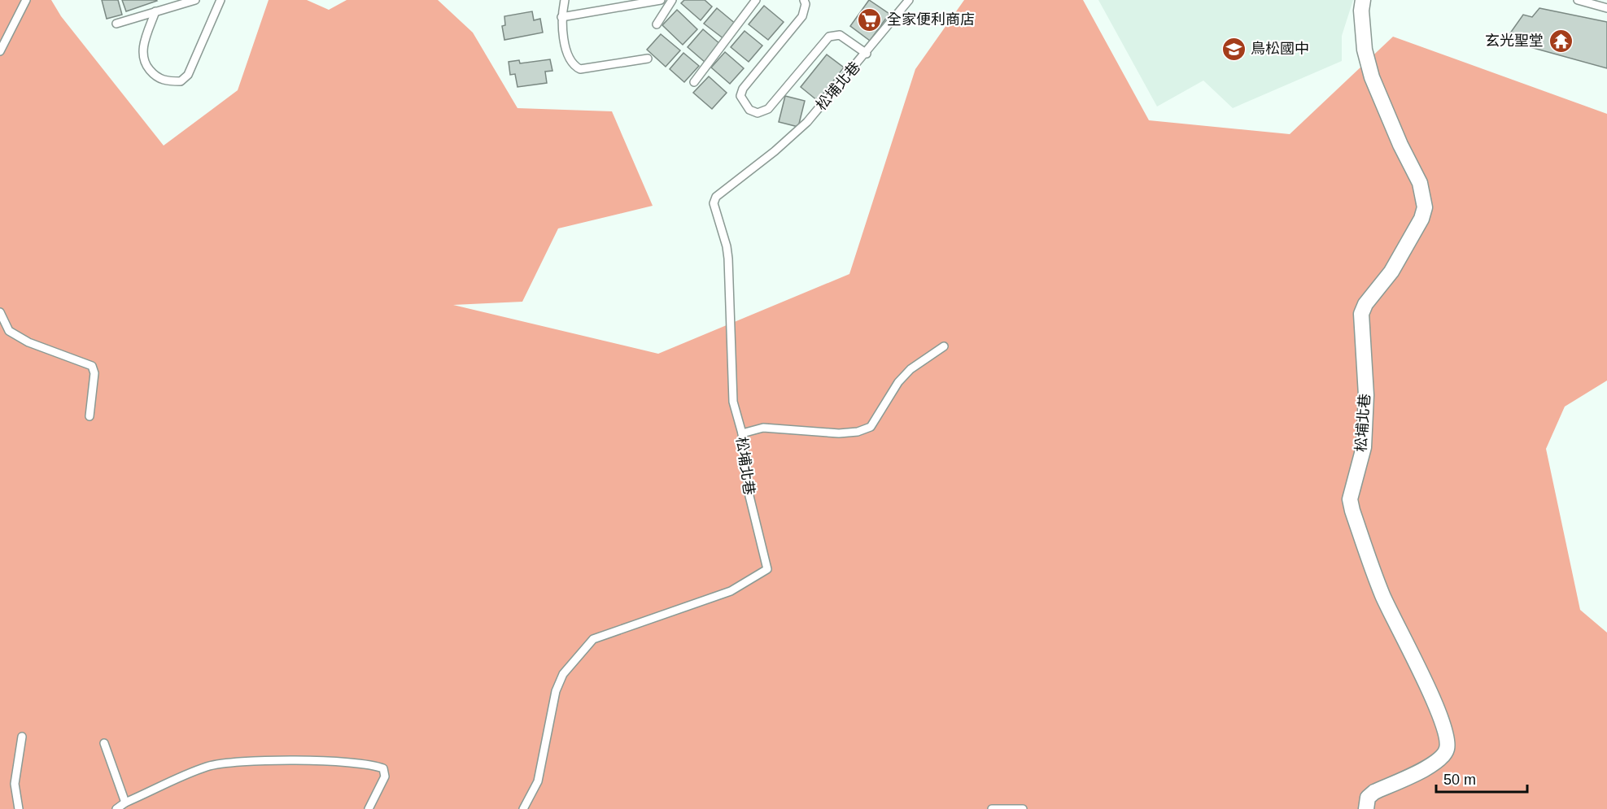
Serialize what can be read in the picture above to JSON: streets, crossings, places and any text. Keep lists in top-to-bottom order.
{
  "streets": {
    "street": ["松埔北巷"]
  },
  "places": {
    "supermarket": ["全家便利商店"],
    "temple": ["玄光聖堂"],
    "school or university": ["鳥松國中"]
  },
  "scale_bar": "50 m"
}
